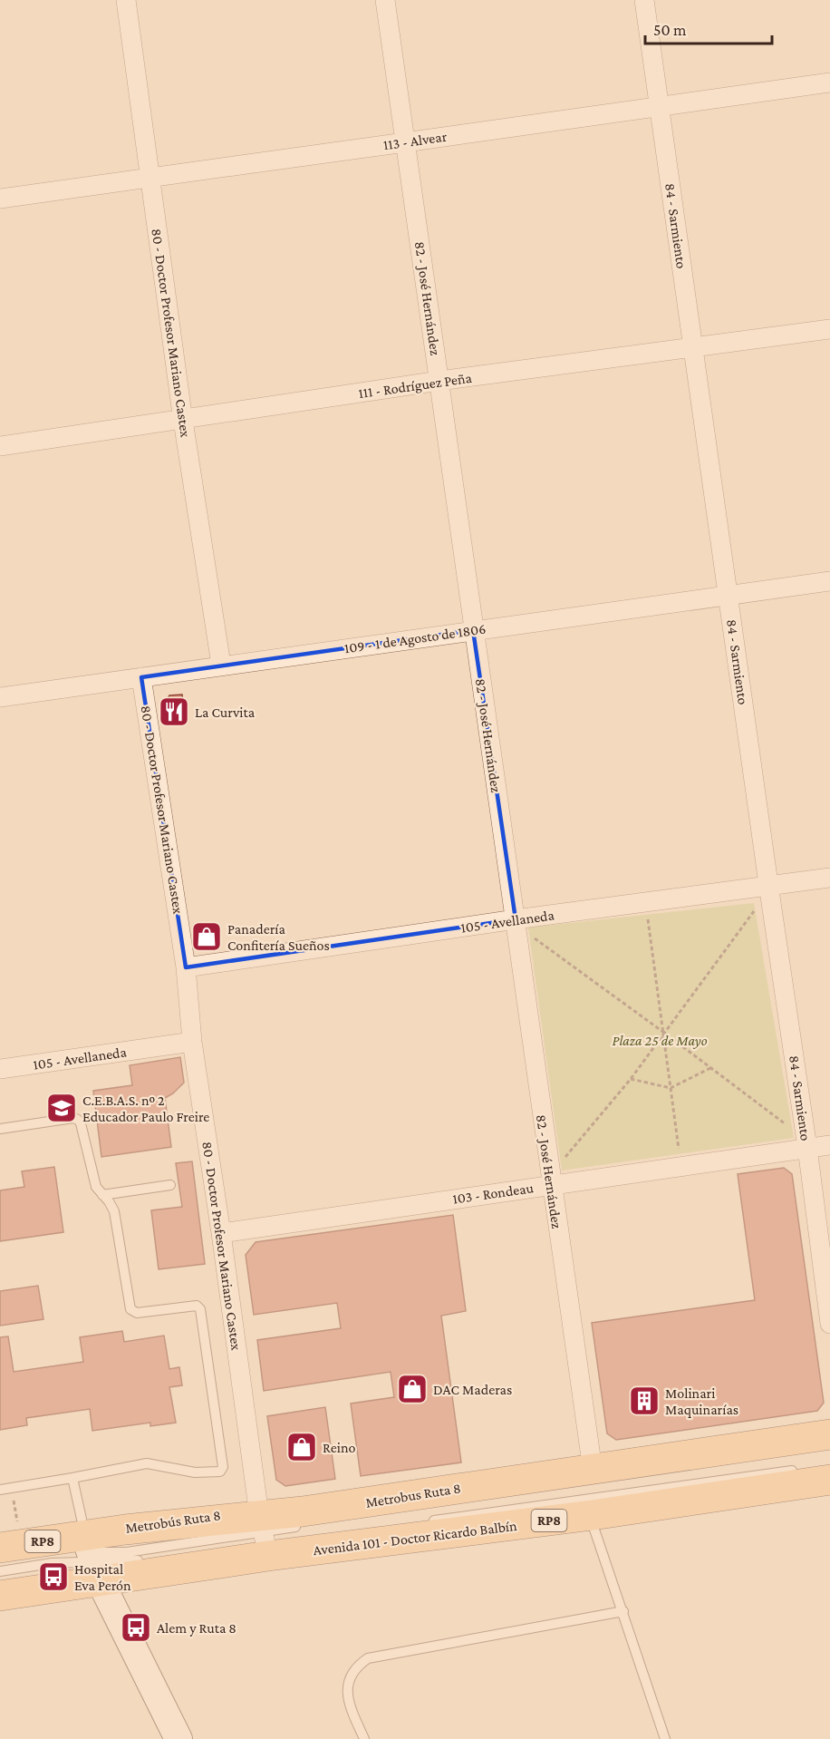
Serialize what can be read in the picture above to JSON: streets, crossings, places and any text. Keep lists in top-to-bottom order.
{
  "streets": {
    "main road": ["RP8", "Avenida 101 - Doctor Ricardo Balbín"],
    "street": [
      "113 - Alvear",
      "84 - Sarmiento",
      "82 - José Hernández",
      "80 - Doctor Profesor Mariano Castex",
      "111 - Rodríguez Peña",
      "109 - 1 de Agosto de 1806",
      "105 - Avellaneda",
      "103 - Rondeau"
    ],
    "lane": ["Metrobus Ruta 8", "Metrobús Ruta 8"]
  },
  "crossings": [
    ["113 - Alvear", "84 - Sarmiento"],
    ["113 - Alvear", "82 - José Hernández"],
    ["113 - Alvear", "80 - Doctor Profesor Mariano Castex"],
    ["84 - Sarmiento", "111 - Rodríguez Peña"],
    ["84 - Sarmiento", "109 - 1 de Agosto de 1806"],
    ["84 - Sarmiento", "105 - Avellaneda"],
    ["84 - Sarmiento", "103 - Rondeau"],
    ["82 - José Hernández", "111 - Rodríguez Peña"],
    ["82 - José Hernández", "109 - 1 de Agosto de 1806"],
    ["82 - José Hernández", "105 - Avellaneda"],
    ["82 - José Hernández", "103 - Rondeau"],
    ["82 - José Hernández", "Avenida 101 - Doctor Ricardo Balbín"],
    ["80 - Doctor Profesor Mariano Castex", "111 - Rodríguez Peña"],
    ["80 - Doctor Profesor Mariano Castex", "109 - 1 de Agosto de 1806"],
    ["80 - Doctor Profesor Mariano Castex", "105 - Avellaneda"],
    ["80 - Doctor Profesor Mariano Castex", "103 - Rondeau"],
    ["80 - Doctor Profesor Mariano Castex", "Metrobús Ruta 8"],
    ["80 - Doctor Profesor Mariano Castex", "Avenida 101 - Doctor Ricardo Balbín"],
    ["Metrobús Ruta 8", "Avenida 101 - Doctor Ricardo Balbín"]
  ],
  "parks": ["Plaza 25 de Mayo"],
  "places": {
    "restaurant": ["La Curvita"],
    "shop": ["Panadería Confitería Sueños", "DAC Maderas", "Reino"],
    "school or university": ["C.E.B.A.S. nº 2 Educador Paulo Freire"],
    "building": ["Molinari Maquinarías"],
    "bus stop": ["Hospital Eva Perón", "Alem y Ruta 8"]
  },
  "scale_bar": "50 m"
}
